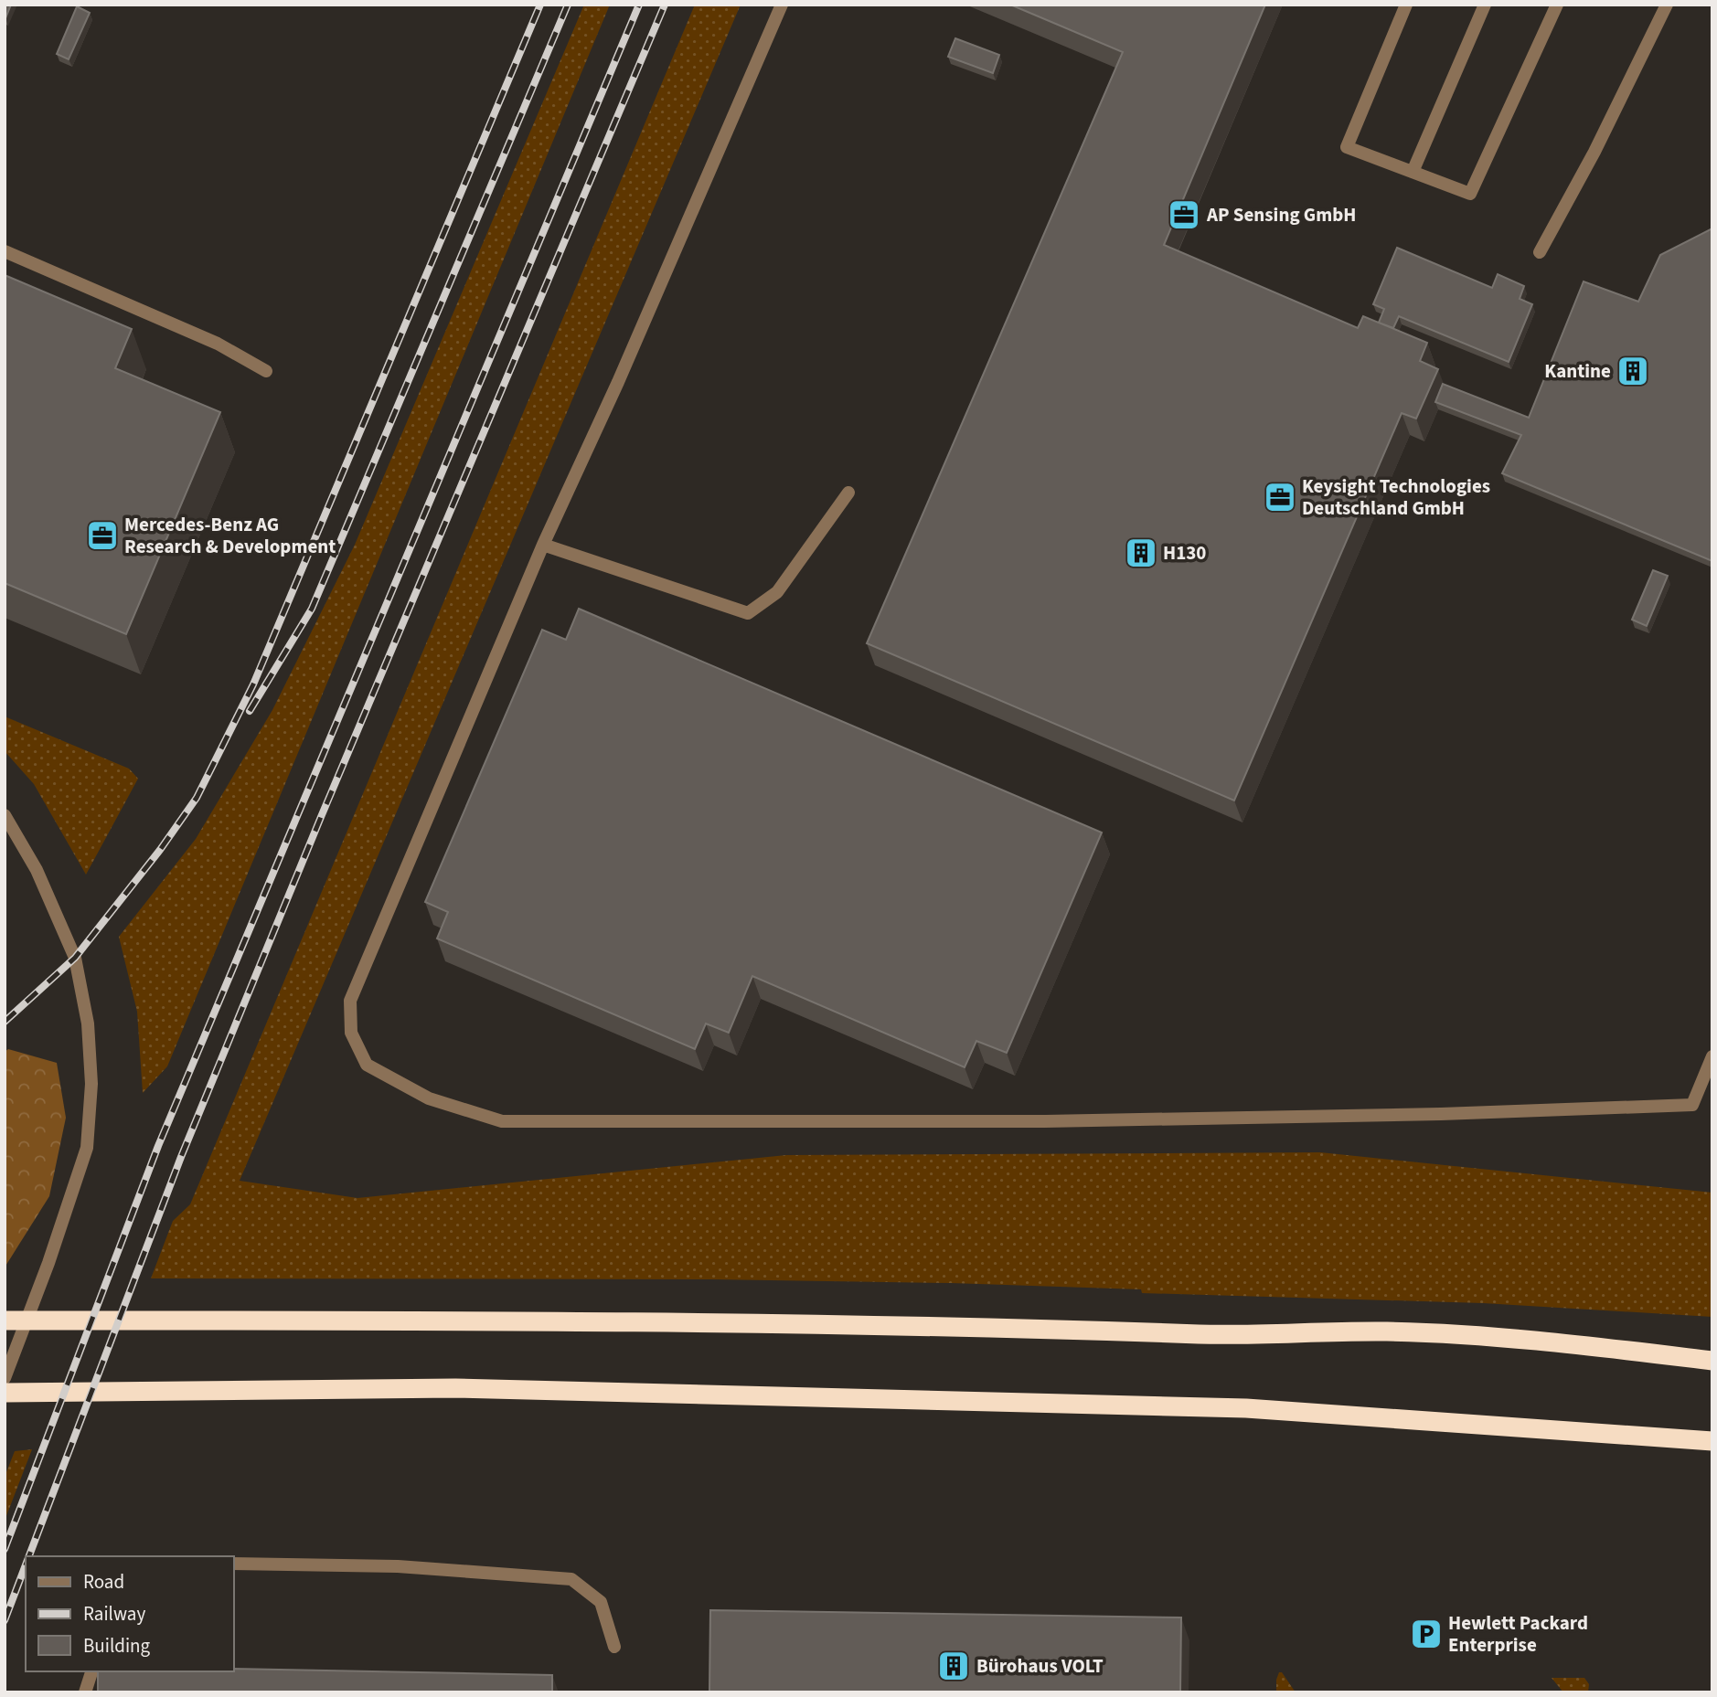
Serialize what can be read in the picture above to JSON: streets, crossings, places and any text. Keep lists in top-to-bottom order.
{
  "places": {
    "office": ["AP Sensing GmbH", "Keysight Technologies Deutschland GmbH", "Mercedes-Benz AG Research & Development"],
    "building": ["Kantine", "H130", "Bürohaus VOLT"],
    "parking": ["Hewlett Packard Enterprise"]
  },
  "legend": ["Road", "Railway", "Building"]
}
